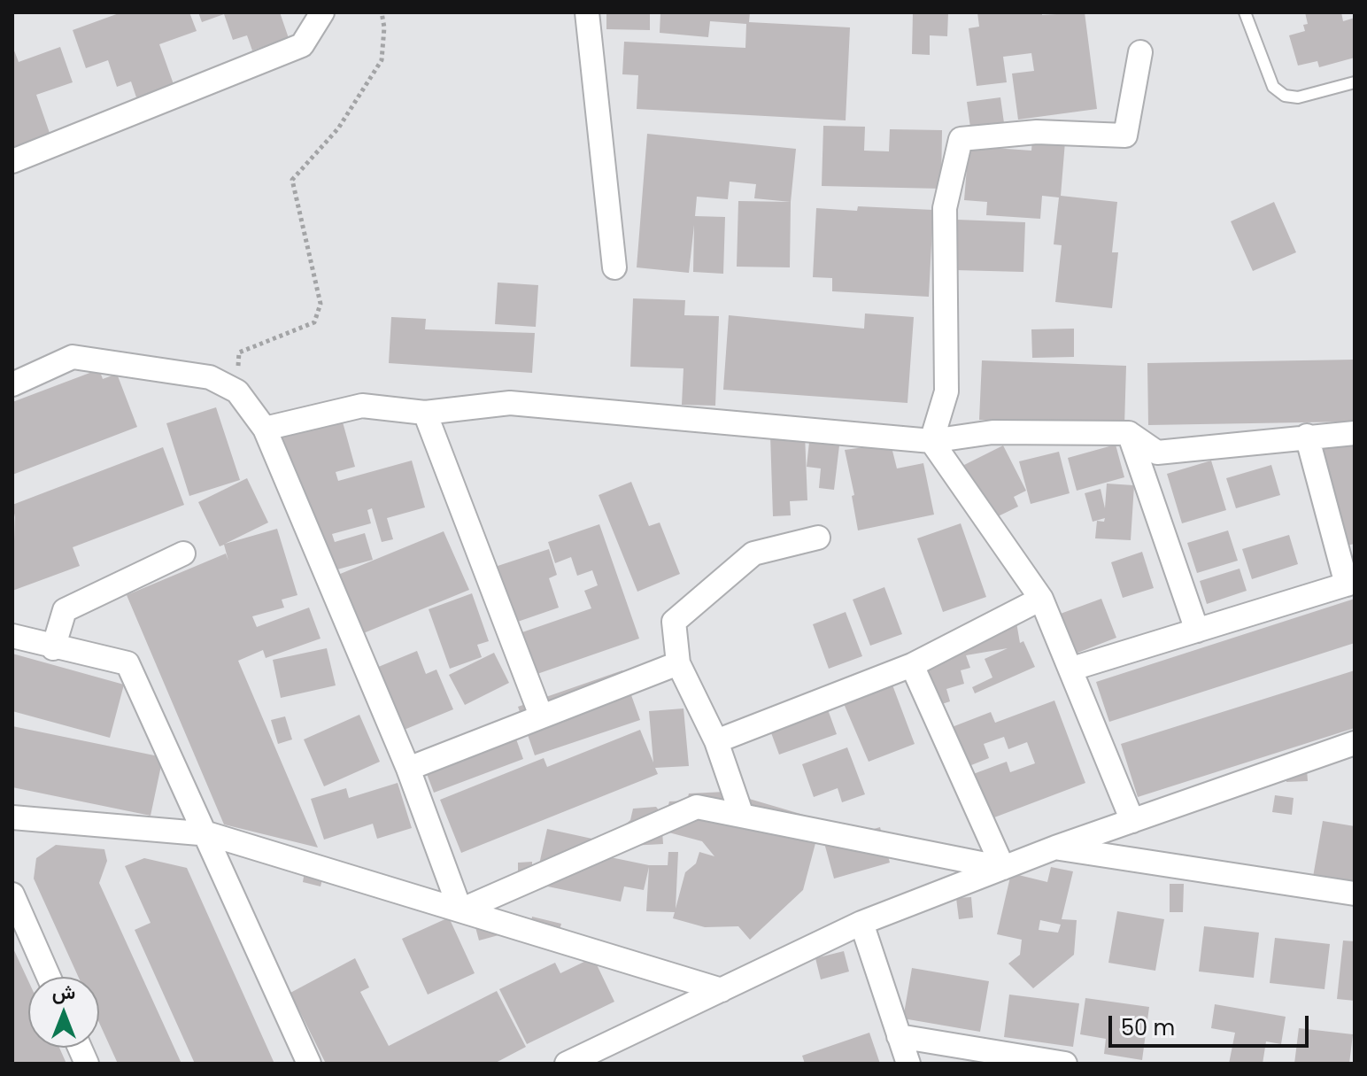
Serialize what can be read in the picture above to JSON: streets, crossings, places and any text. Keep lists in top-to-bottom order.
{
  "scale_bar": "50 m",
  "north": "top"
}
